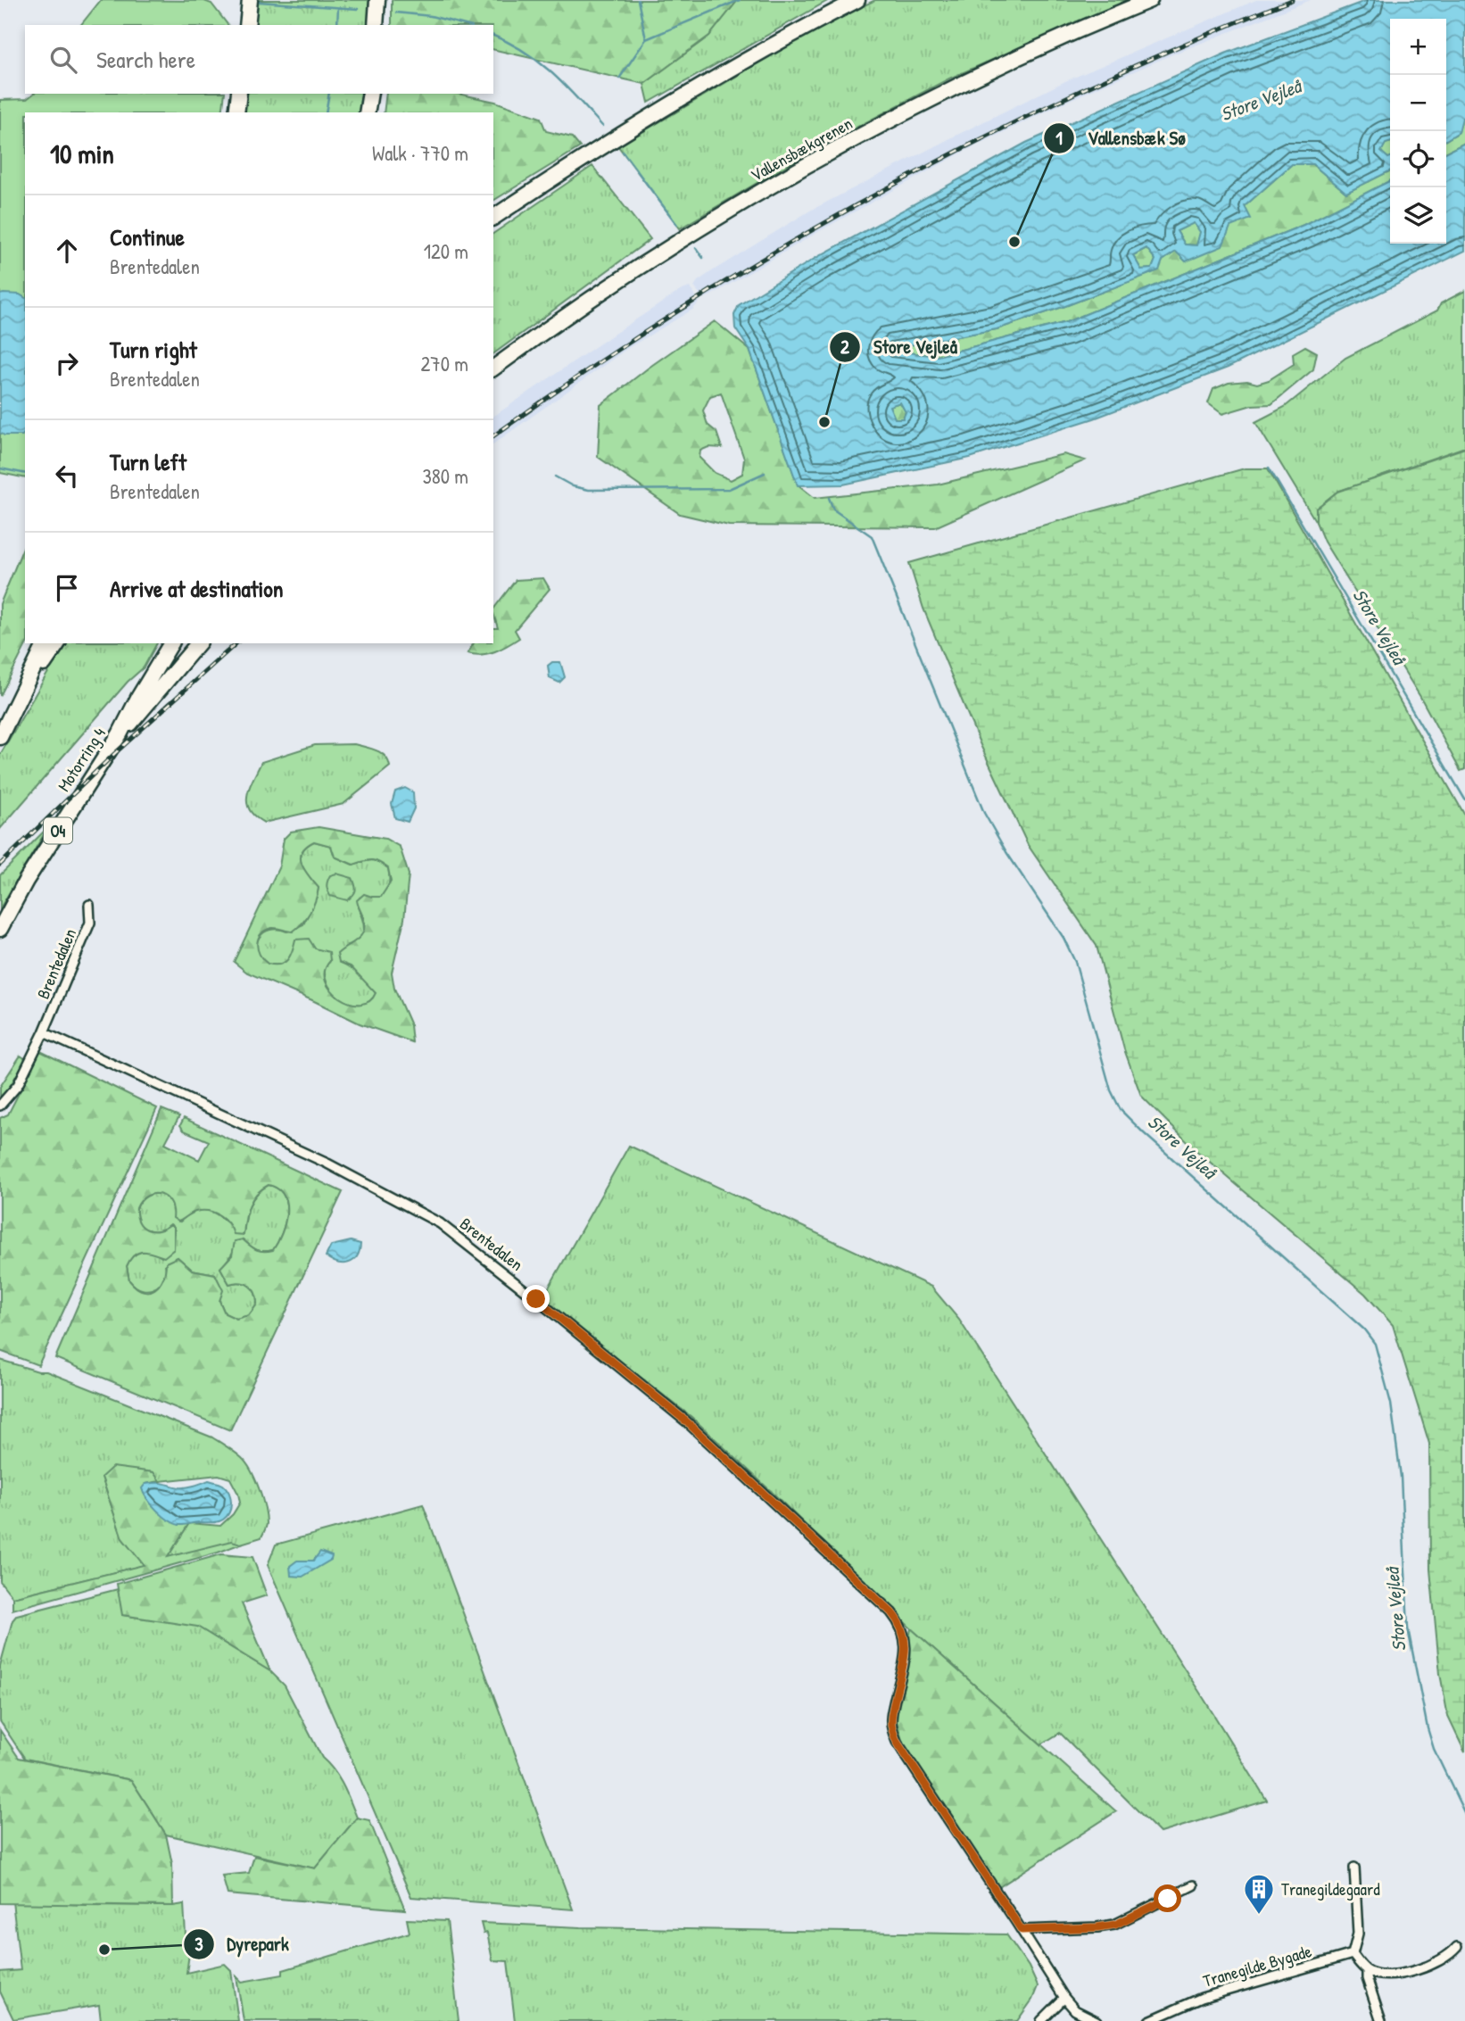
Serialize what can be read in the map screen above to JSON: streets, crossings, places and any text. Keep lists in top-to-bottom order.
{
  "streets": {
    "highway": ["Vallensbækgrenen", "Motorring 4", "O4"],
    "street": ["Brentedalen", "Tranegilde Bygade"]
  },
  "water": ["Store Vejleå"],
  "places": {
    "other": ["Vallensbæk Sø", "Store Vejleå", "Dyrepark"],
    "building": ["Tranegildegaard"]
  },
  "page": {
    "map_buttons": ["+", "−"],
    "search": "Search here",
    "heading": ["10 min", "Walk · 770 m"],
    "list": [
      ["Continue", "Brentedalen", "120 m"],
      ["Turn right", "Brentedalen", "270 m"],
      ["Turn left", "Brentedalen", "380 m"],
      "Arrive at destination"
    ]
  }
}
